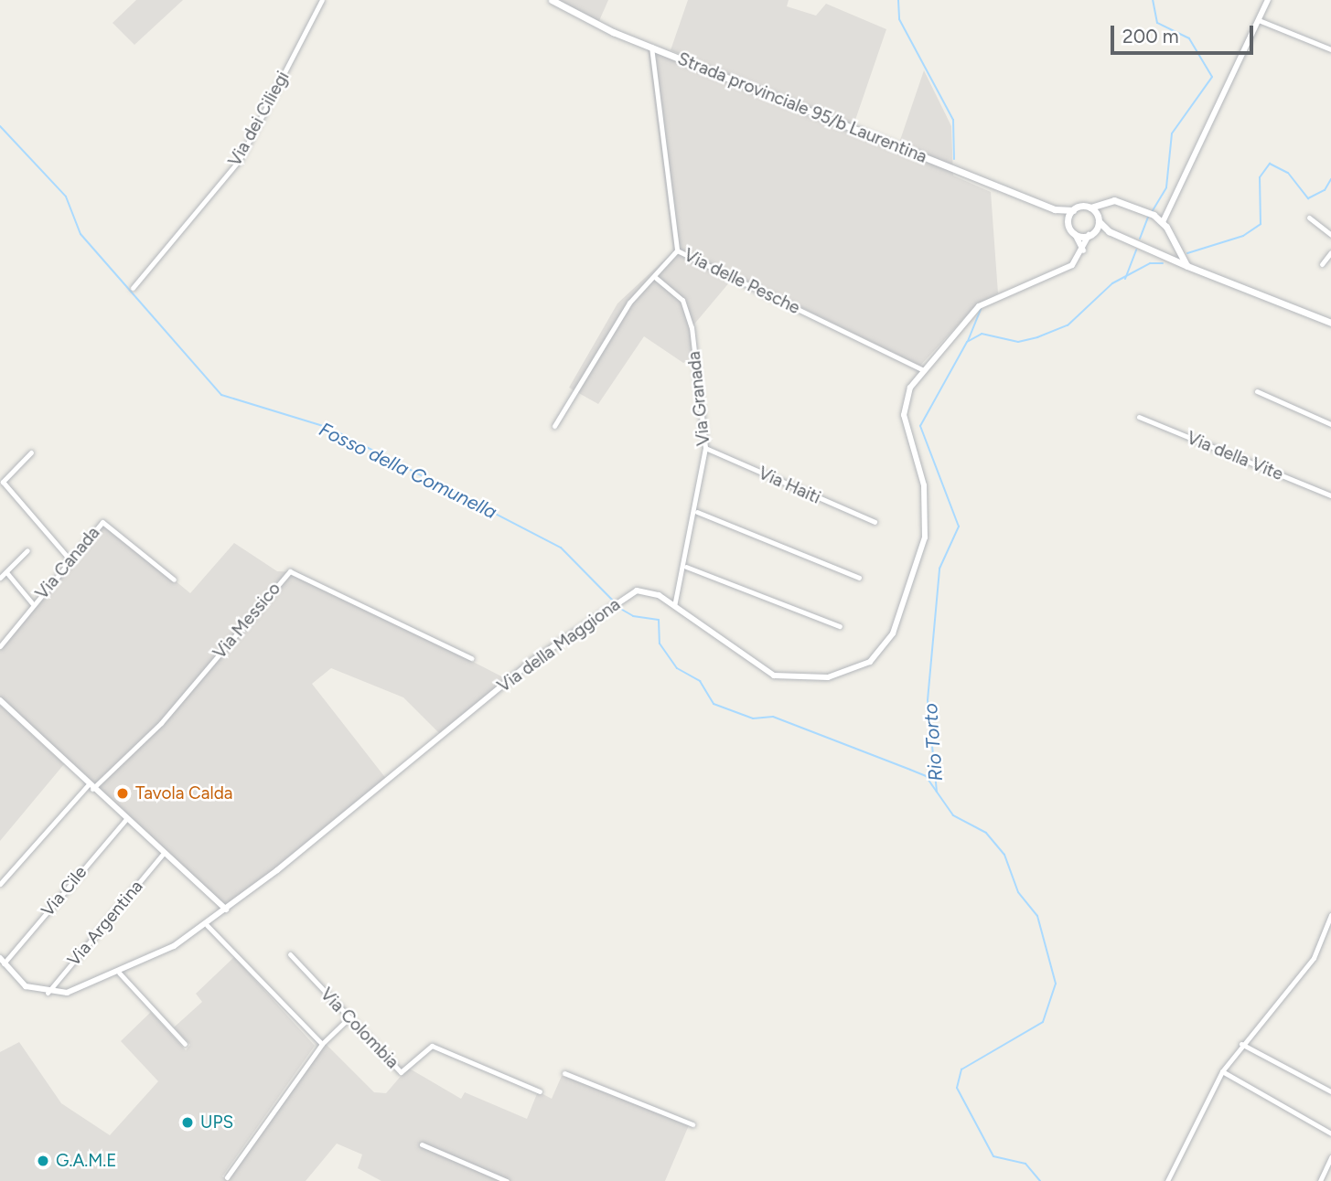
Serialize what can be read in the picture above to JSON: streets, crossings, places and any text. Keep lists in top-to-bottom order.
{
  "streets": {
    "main road": ["Strada provinciale 95/b Laurentina"],
    "street": [
      "Via dei Ciliegi",
      "Via delle Pesche",
      "Via Granada",
      "Via della Vite",
      "Via Haiti",
      "Via Canada",
      "Via Messico",
      "Via della Maggiona",
      "Via Cile",
      "Via Argentina",
      "Via Colombia"
    ]
  },
  "crossings": [
    ["Strada provinciale 95/b Laurentina", "Via delle Pesche"],
    ["Strada provinciale 95/b Laurentina", "Via della Maggiona"],
    ["Via delle Pesche", "Via della Maggiona"],
    ["Via Granada", "Via Haiti"],
    ["Via Granada", "Via della Maggiona"],
    ["Via della Maggiona", "Via Cile"],
    ["Via della Maggiona", "Via Argentina"]
  ],
  "water": ["Fosso della Comunella", "Rio Torto"],
  "places": ["Tavola Calda", "UPS", "G.A.M.E"],
  "scale_bar": "200 m"
}
